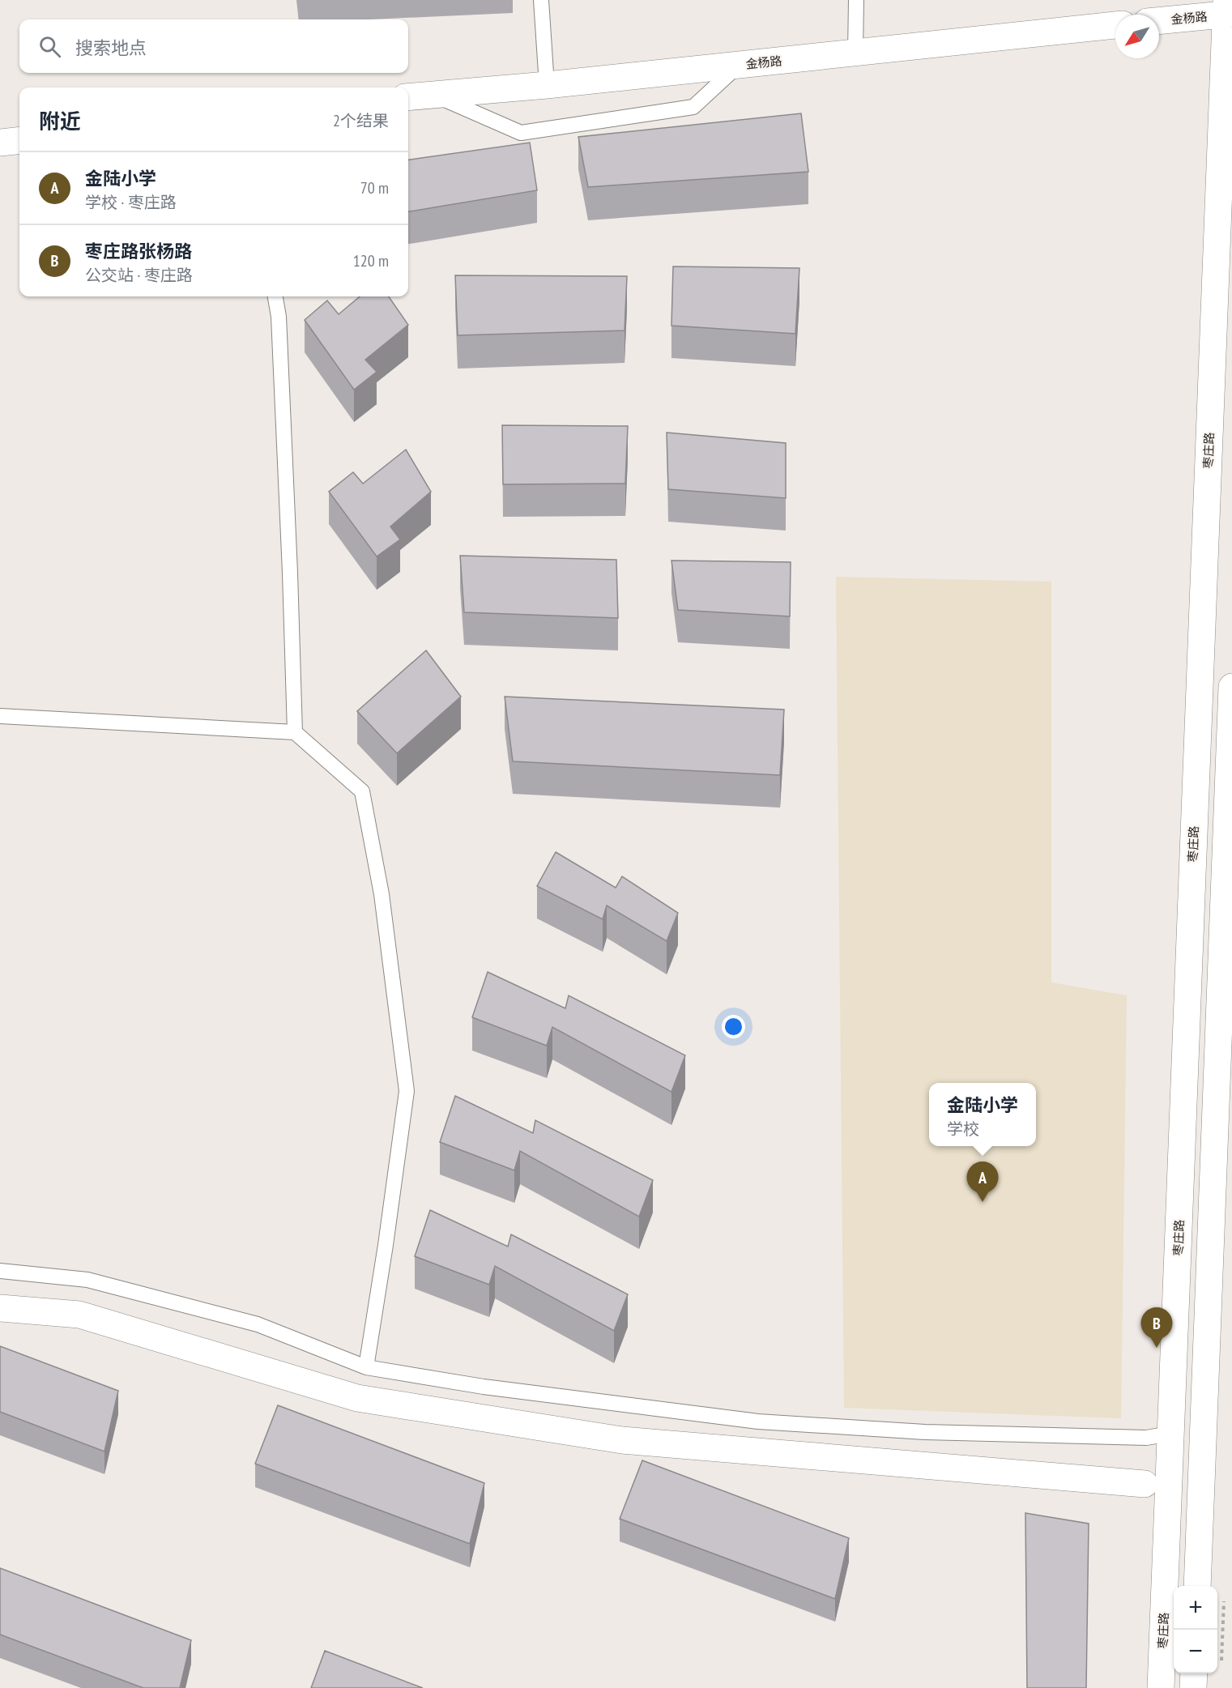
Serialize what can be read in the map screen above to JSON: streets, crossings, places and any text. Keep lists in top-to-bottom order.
{
  "streets": {
    "street": ["金杨路", "枣庄路"]
  },
  "crossings": [
    ["金杨路", "枣庄路"]
  ],
  "north": "bottom left",
  "page": {
    "search": "搜索地点",
    "heading": ["附近", "2个结果"],
    "list": [
      {
        "mark": "A",
        "name": "金陆小学",
        "note": "学校 · 枣庄路",
        "value": "70 m"
      },
      {
        "mark": "B",
        "name": "枣庄路张杨路",
        "note": "公交站 · 枣庄路",
        "value": "120 m"
      }
    ],
    "popup": ["金陆小学", "学校"],
    "pins": ["A", "B"],
    "map_buttons": ["+", "−"]
  }
}
